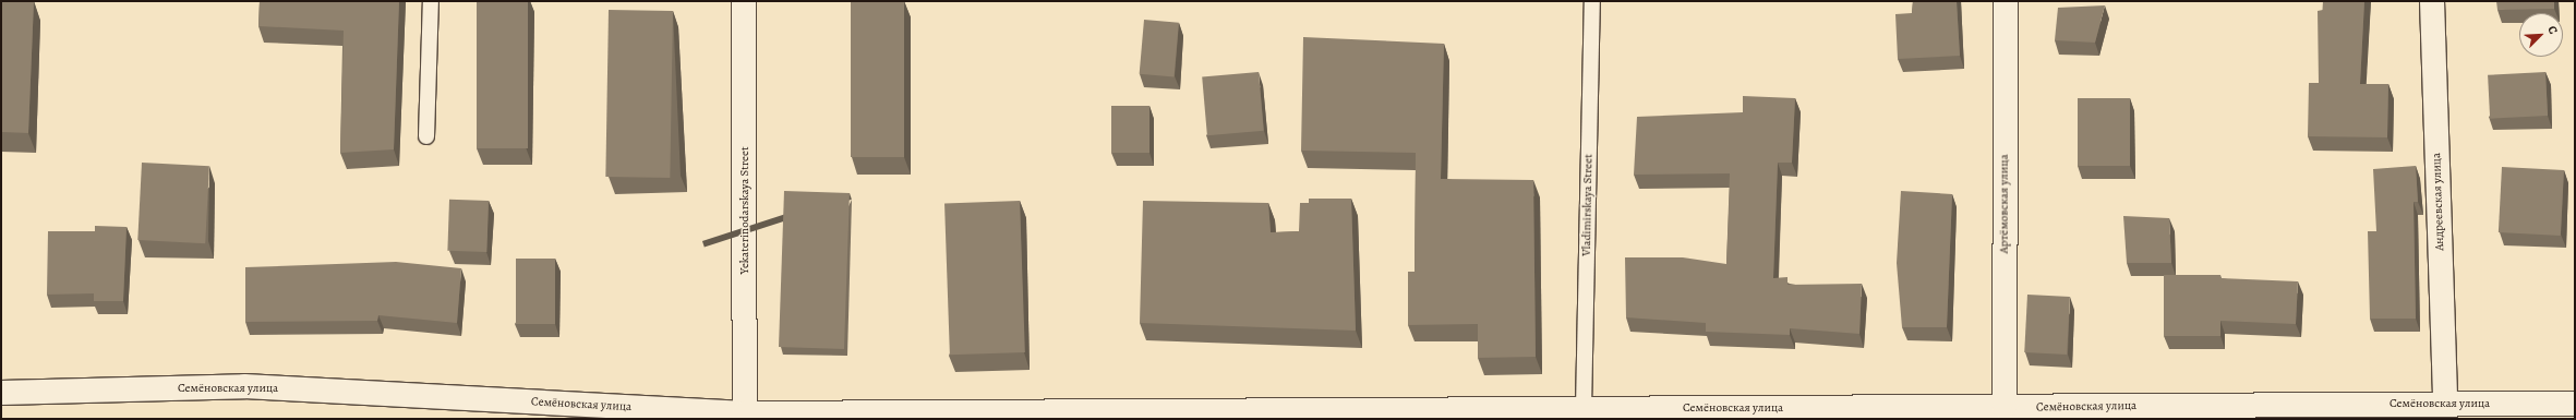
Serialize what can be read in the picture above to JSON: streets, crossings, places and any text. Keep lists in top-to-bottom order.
{
  "streets": {
    "street": [
      "Андреевская улица",
      "Артёмовская улица",
      "Yekaterinodarskaya Street",
      "Семёновская улица"
    ],
    "lane": ["Vladimirskaya Street"]
  },
  "crossings": [
    ["Андреевская улица", "Семёновская улица"],
    ["Артёмовская улица", "Семёновская улица"],
    ["Vladimirskaya Street", "Семёновская улица"],
    ["Yekaterinodarskaya Street", "Семёновская улица"]
  ],
  "north": "top right"
}
